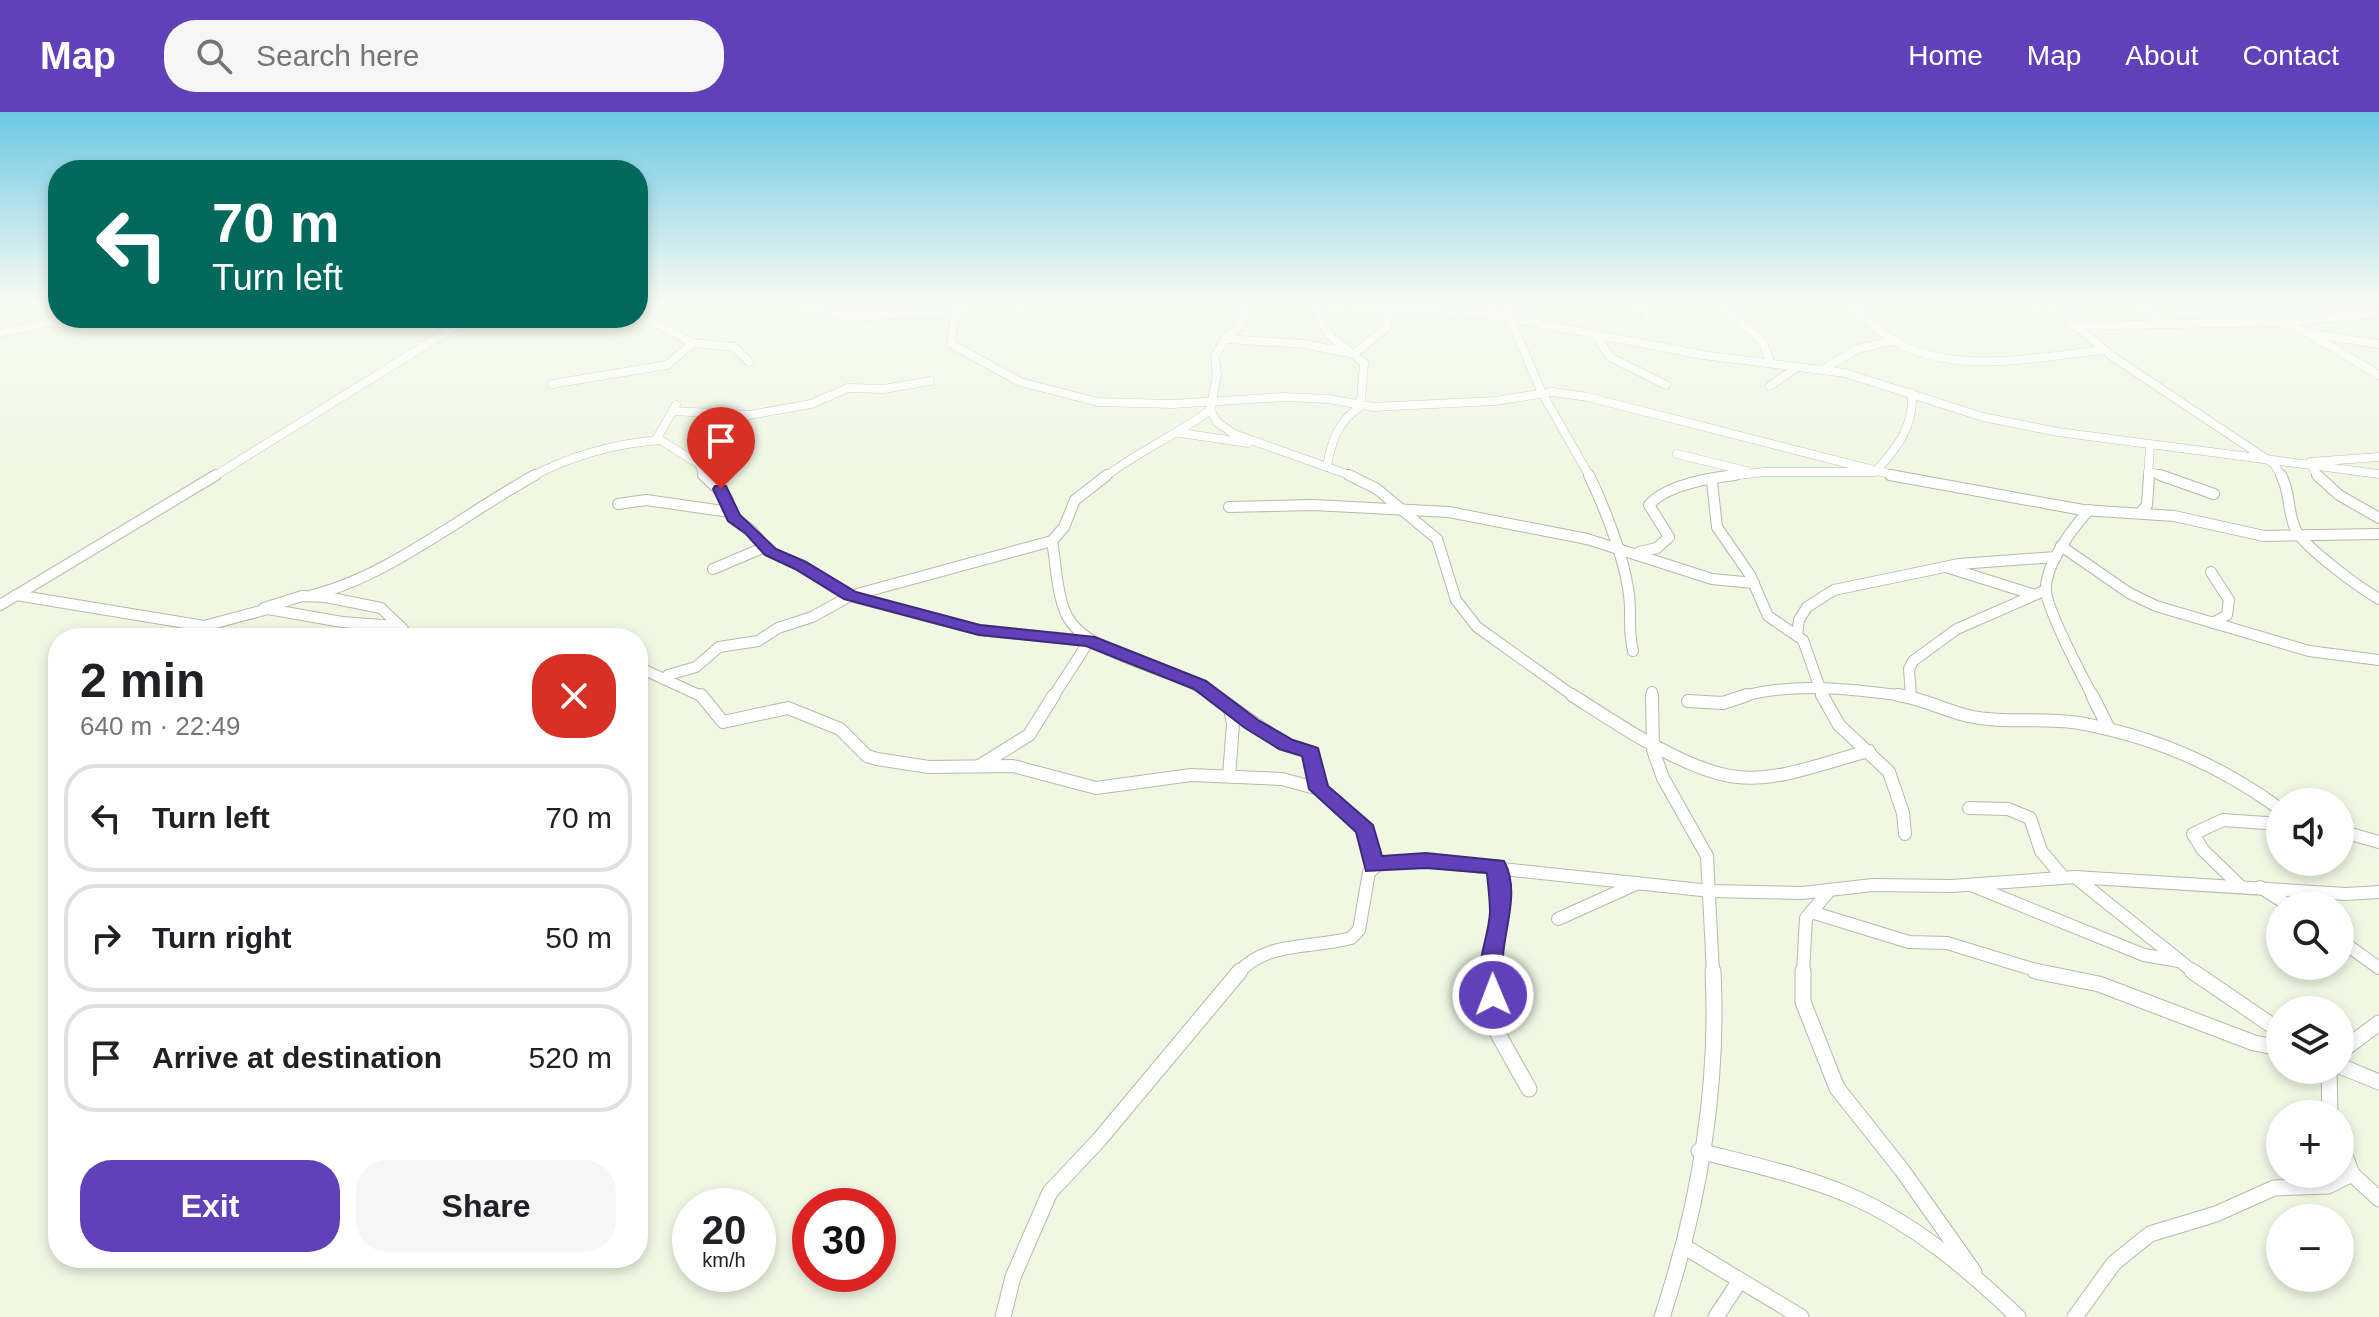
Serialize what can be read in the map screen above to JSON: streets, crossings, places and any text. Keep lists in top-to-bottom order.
{
  "page": {
    "header": "Map",
    "search": "Search here",
    "nav": [
      "Home",
      "Map",
      "About",
      "Contact"
    ],
    "turn": ["70 m", "Turn left"],
    "heading": ["2 min", "640 m · 22:49"],
    "list": [
      {
        "name": "Turn left",
        "value": "70 m"
      },
      {
        "name": "Turn right",
        "value": "50 m"
      },
      {
        "name": "Arrive at destination",
        "value": "520 m"
      }
    ],
    "map_buttons": ["+", "−"],
    "buttons": ["Exit", "Share"],
    "speed": "20 km/h",
    "limit": "30"
  }
}
